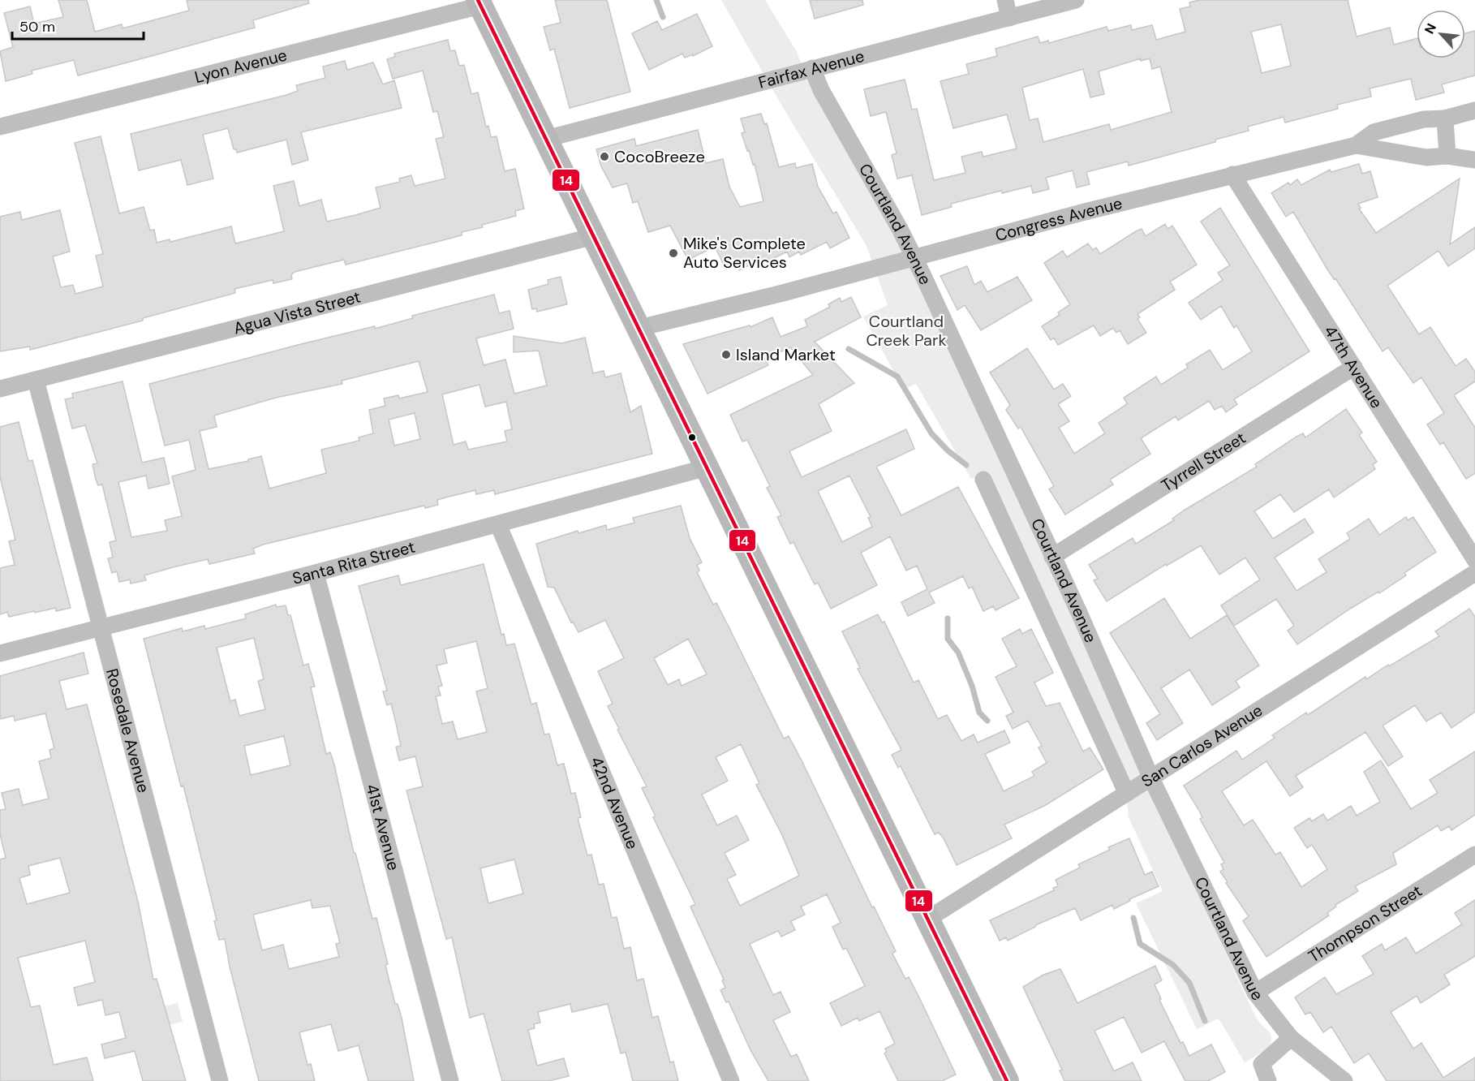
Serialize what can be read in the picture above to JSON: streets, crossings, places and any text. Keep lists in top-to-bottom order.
{
  "streets": {
    "street": [
      "Lyon Avenue",
      "Fairfax Avenue",
      "Congress Avenue",
      "Courtland Avenue",
      "Agua Vista Street",
      "47th Avenue",
      "Tyrrell Street",
      "Santa Rita Street",
      "Rosedale Avenue",
      "San Carlos Avenue",
      "42nd Avenue",
      "41st Avenue",
      "Thompson Street"
    ]
  },
  "crossings": [
    ["Fairfax Avenue", "Courtland Avenue"],
    ["Congress Avenue", "Courtland Avenue"],
    ["Congress Avenue", "47th Avenue"],
    ["Courtland Avenue", "Tyrrell Street"],
    ["Courtland Avenue", "San Carlos Avenue"],
    ["Courtland Avenue", "Thompson Street"],
    ["Agua Vista Street", "Rosedale Avenue"],
    ["47th Avenue", "Tyrrell Street"],
    ["Santa Rita Street", "Rosedale Avenue"],
    ["Santa Rita Street", "42nd Avenue"],
    ["Santa Rita Street", "41st Avenue"]
  ],
  "parks": ["Courtland Creek Park"],
  "places": ["CocoBreeze", "Mike's Complete Auto Services", "Island Market"],
  "lines": ["transit line 14"],
  "scale_bar": "50 m",
  "north": "top left"
}
